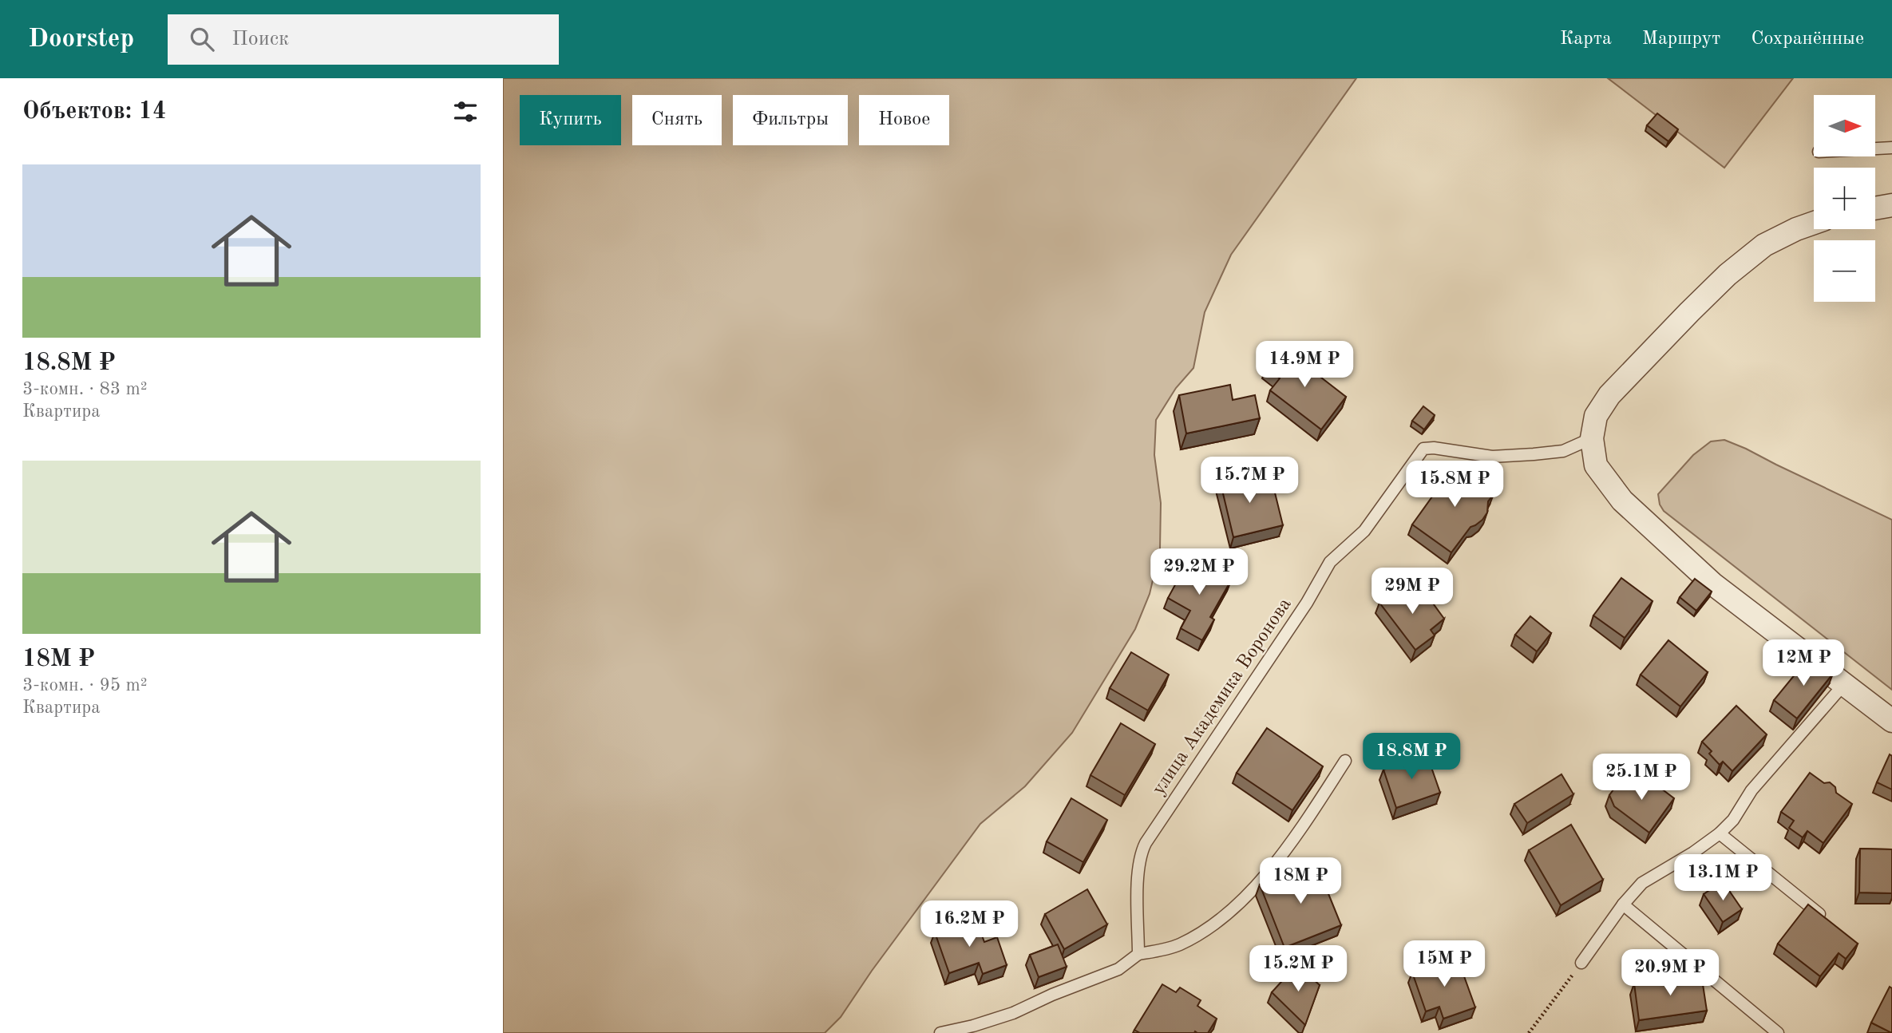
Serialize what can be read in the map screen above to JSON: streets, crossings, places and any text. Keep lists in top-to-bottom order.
{
  "streets": {
    "lane": ["улица Академика Воронова"]
  },
  "north": "right",
  "page": {
    "header": "Doorstep",
    "search": "Поиск",
    "nav": ["Карта", "Маршрут", "Сохранённые"],
    "heading": "Объектов: 14",
    "map_buttons": ["+", "−"],
    "chip": [
      "Купить",
      "Снять",
      "Фильтры",
      "Новое"
    ],
    "list": [
      {
        "name": "18.8M ₽",
        "note": "3-комн. · 83 m² · Квартира"
      },
      {
        "name": "18M ₽",
        "note": "3-комн. · 95 m² · Квартира"
      }
    ],
    "price": [
      "14.9M ₽",
      "15.7M ₽",
      "15.8M ₽",
      "29.2M ₽",
      "29M ₽",
      "12M ₽",
      "18.8M ₽",
      "25.1M ₽",
      "13.1M ₽",
      "18M ₽",
      "16.2M ₽",
      "15M ₽",
      "15.2M ₽",
      "20.9M ₽"
    ]
  }
}
